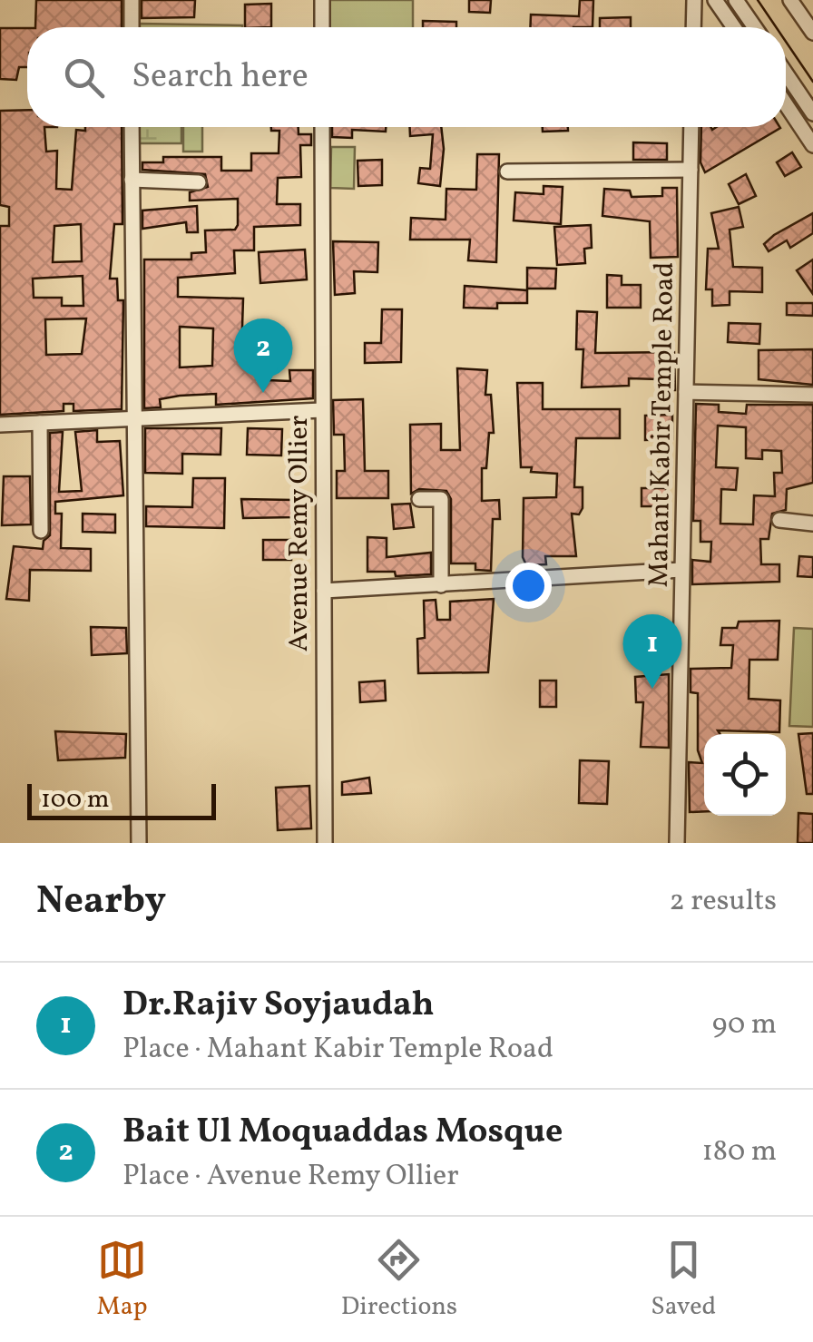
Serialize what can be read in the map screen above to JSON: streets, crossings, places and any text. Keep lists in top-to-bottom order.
{
  "streets": {
    "street": ["Mahant Kabir Temple Road", "Avenue Remy Ollier"]
  },
  "scale_bar": "100 m",
  "page": {
    "search": "Search here",
    "pins": ["2", "1"],
    "scale": "100 m",
    "heading": ["Nearby", "2 results"],
    "list": [
      {
        "mark": "1",
        "name": "Dr.Rajiv Soyjaudah",
        "note": "Place · Mahant Kabir Temple Road",
        "value": "90 m"
      },
      {
        "mark": "2",
        "name": "Bait Ul Moquaddas Mosque",
        "note": "Place · Avenue Remy Ollier",
        "value": "180 m"
      }
    ],
    "nav": ["Map", "Directions", "Saved"]
  }
}
